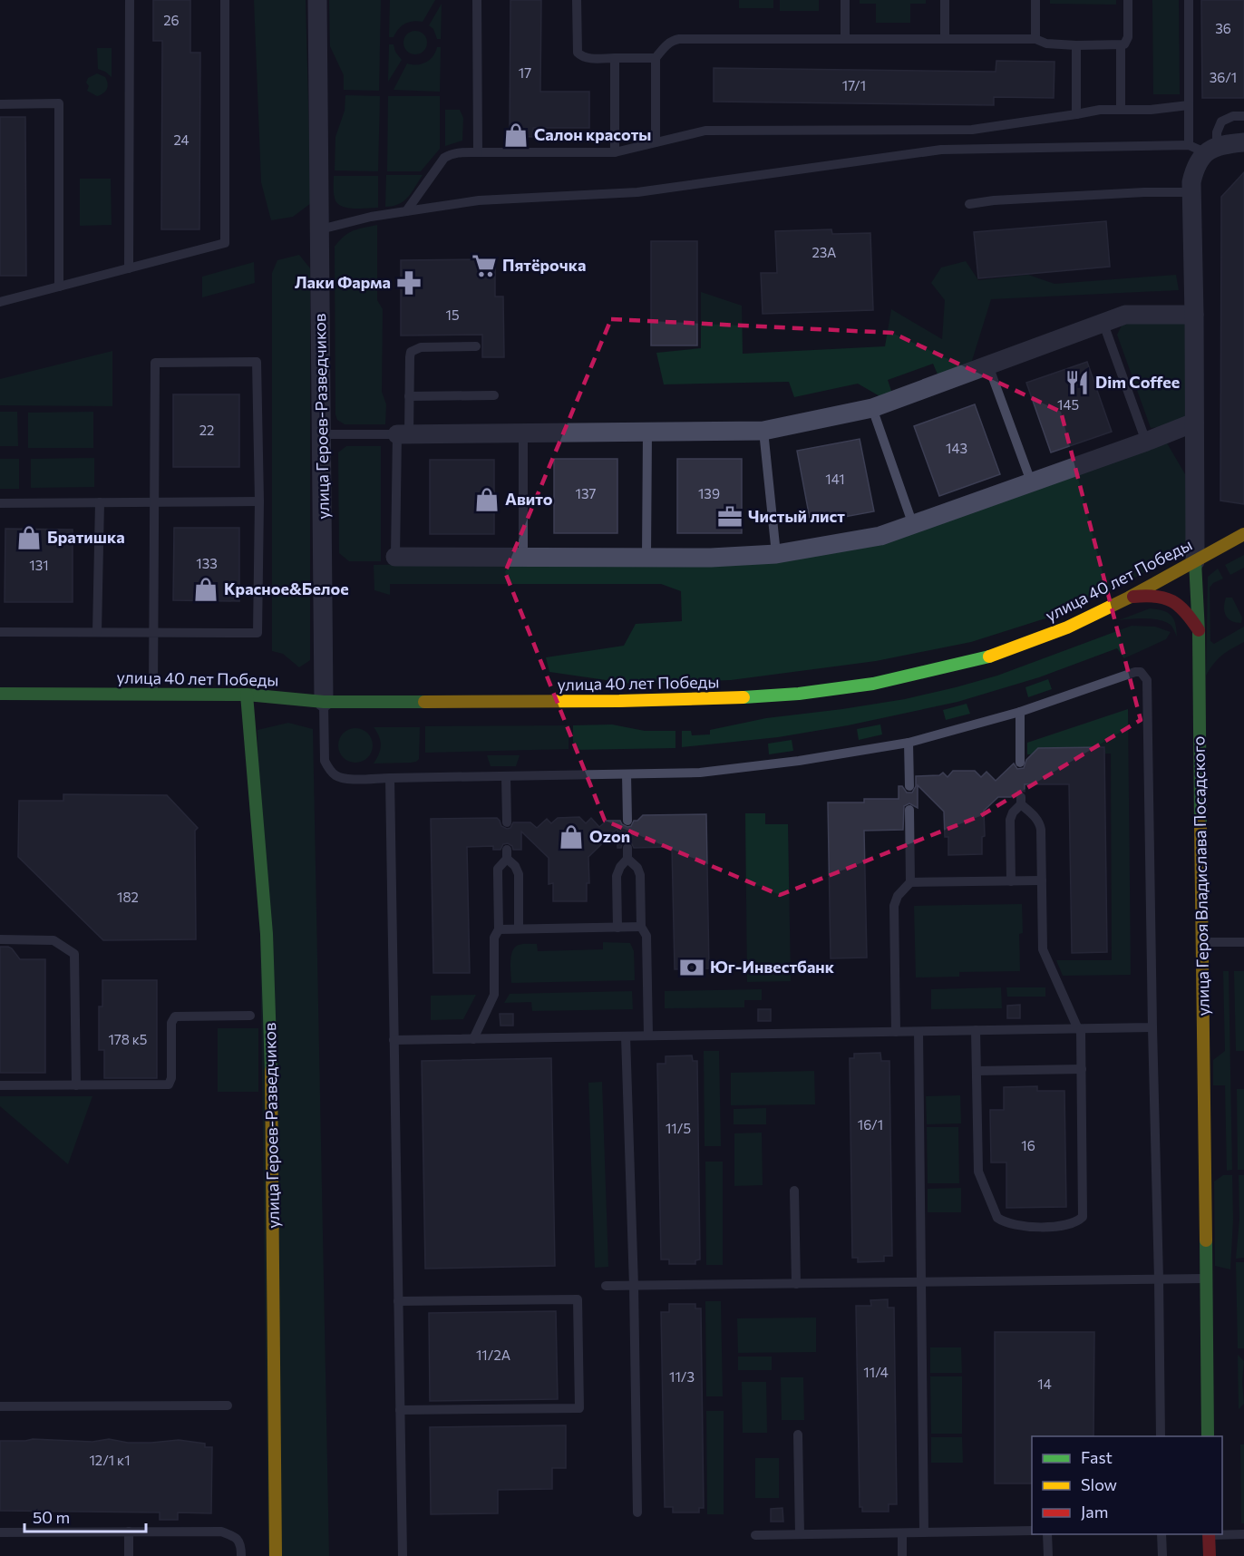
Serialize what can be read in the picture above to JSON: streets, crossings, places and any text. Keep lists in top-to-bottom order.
{
  "streets": {
    "street": ["улица Героев-Разведчиков", "улица 40 лет Победы", "улица Героя Владислава Посадского"]
  },
  "crossings": [
    ["улица Героев-Разведчиков", "улица 40 лет Победы"],
    ["улица 40 лет Победы", "улица Героя Владислава Посадского"]
  ],
  "places": {
    "shop": [
      "Салон красоты",
      "Авито",
      "Братишка",
      "Красное&Белое",
      "Ozon"
    ],
    "supermarket": ["Пятёрочка"],
    "pharmacy": ["Лаки Фарма"],
    "restaurant": ["Dim Coffee"],
    "office": ["Чистый лист"],
    "bank": ["Юг-Инвестбанк"]
  },
  "house_numbers": [
    "26",
    "36",
    "17",
    "36/1",
    "17/1",
    "24",
    "23А",
    "15",
    "145",
    "22",
    "143",
    "141",
    "137",
    "139",
    "133",
    "131",
    "182",
    "178 к5",
    "16/1",
    "11/5",
    "16",
    "11/2А",
    "11/4",
    "11/3",
    "14",
    "12/1 к1"
  ],
  "legend": ["Fast", "Slow", "Jam"],
  "scale_bar": "50 m"
}
